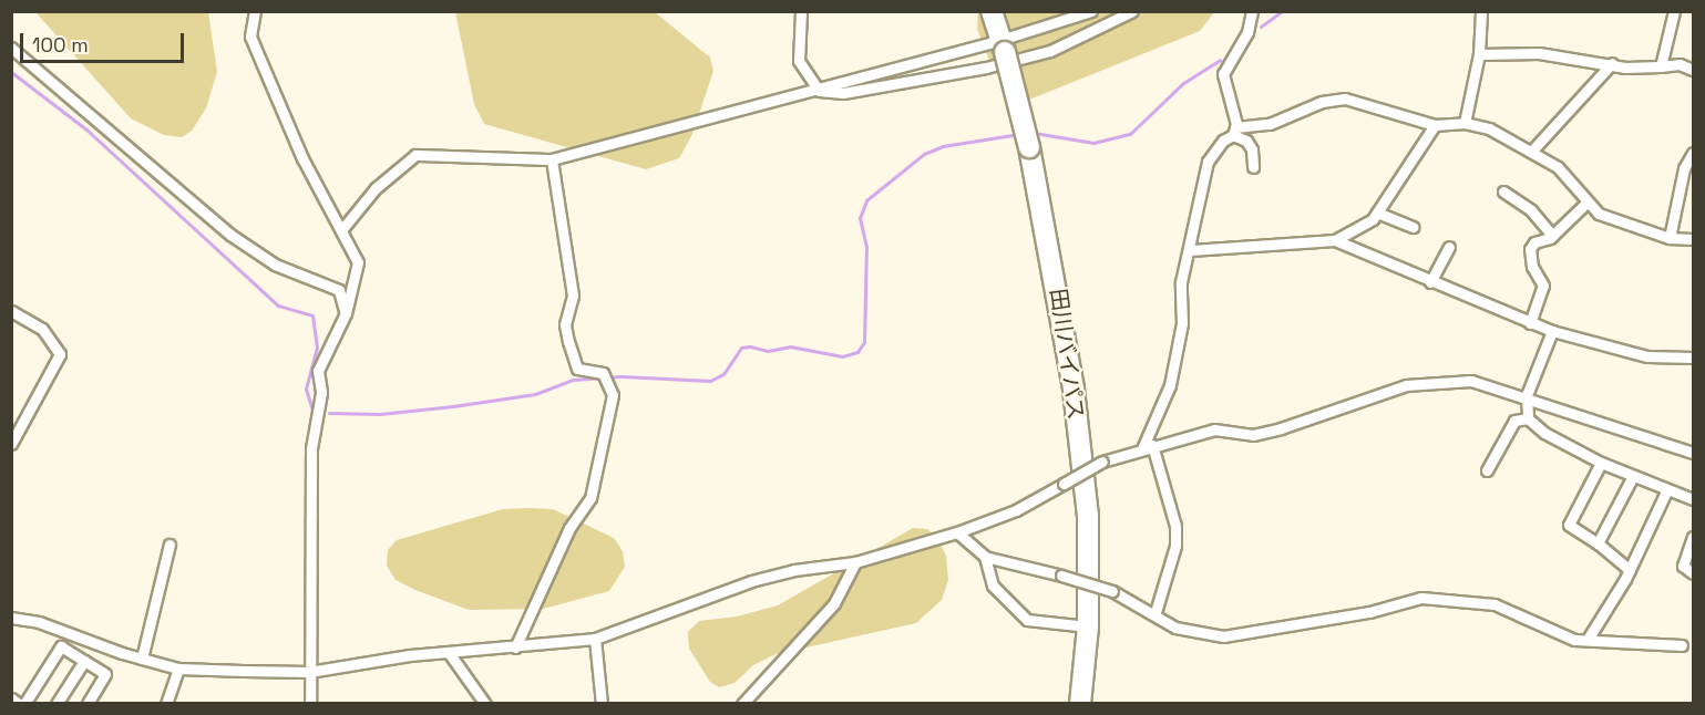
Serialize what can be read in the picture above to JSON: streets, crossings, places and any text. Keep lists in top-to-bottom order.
{
  "streets": {
    "highway": ["田川バイパス"]
  },
  "scale_bar": "100 m"
}
